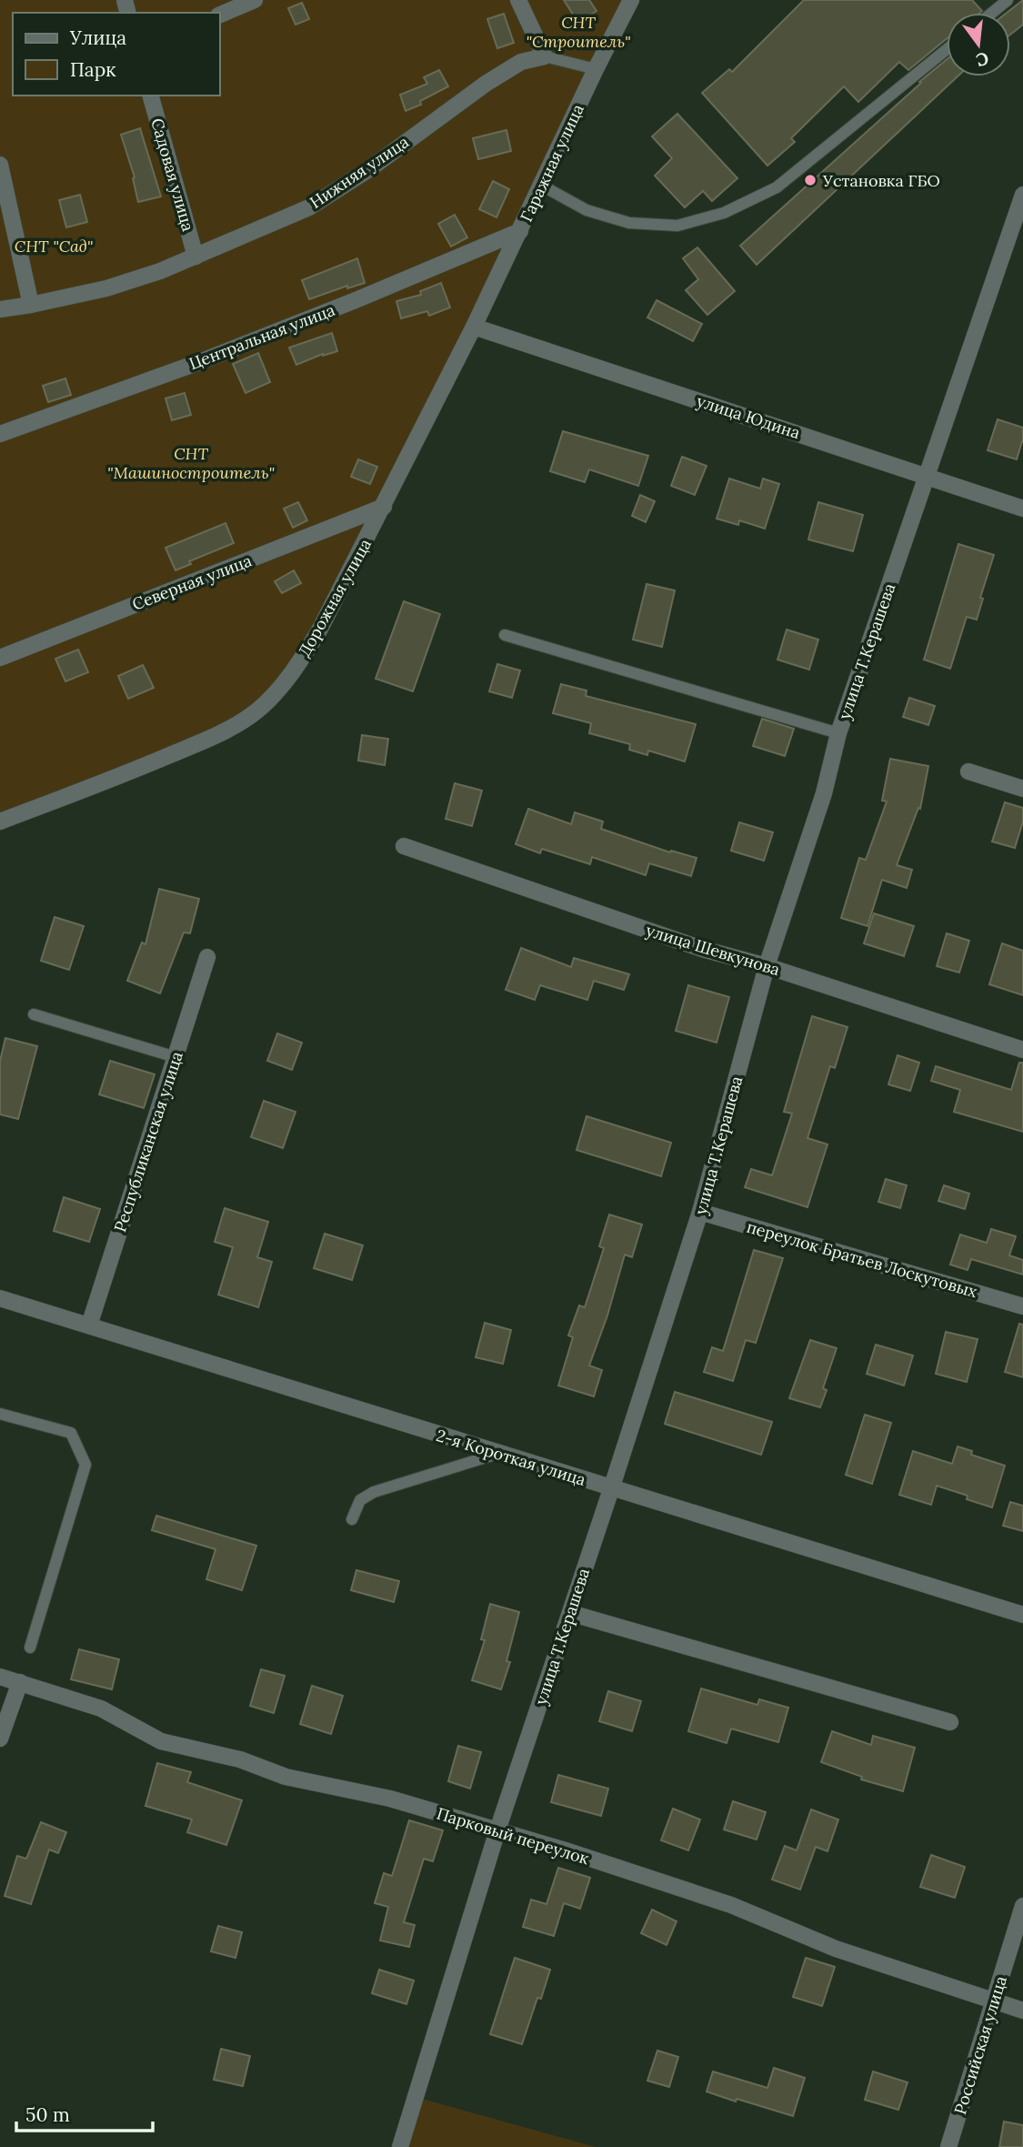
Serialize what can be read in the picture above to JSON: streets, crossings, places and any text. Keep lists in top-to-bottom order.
{
  "streets": {
    "street": [
      "Гаражная улица",
      "Нижняя улица",
      "Садовая улица",
      "Центральная улица",
      "улица Юдина",
      "Северная улица",
      "Дорожная улица",
      "улица Т.Керашева",
      "улица Шевкунова",
      "Республиканская улица",
      "переулок Братьев Лоскутовых",
      "2-я Короткая улица",
      "Парковый переулок",
      "Российская улица"
    ]
  },
  "crossings": [
    ["Гаражная улица", "Центральная улица"],
    ["Гаражная улица", "улица Юдина"],
    ["Гаражная улица", "Дорожная улица"],
    ["Нижняя улица", "Садовая улица"],
    ["улица Юдина", "Дорожная улица"],
    ["улица Юдина", "улица Т.Керашева"],
    ["Северная улица", "Дорожная улица"],
    ["улица Т.Керашева", "улица Шевкунова"],
    ["улица Т.Керашева", "переулок Братьев Лоскутовых"],
    ["улица Т.Керашева", "2-я Короткая улица"],
    ["улица Т.Керашева", "Парковый переулок"],
    ["Республиканская улица", "2-я Короткая улица"],
    ["Парковый переулок", "Российская улица"]
  ],
  "parks": ["СНТ \"Строитель\"", "СНТ \"Сад\"", "СНТ \"Машиностроитель\""],
  "places": ["Установка ГБО"],
  "legend": ["Улица", "Парк"],
  "scale_bar": "50 m",
  "north": "bottom"
}
